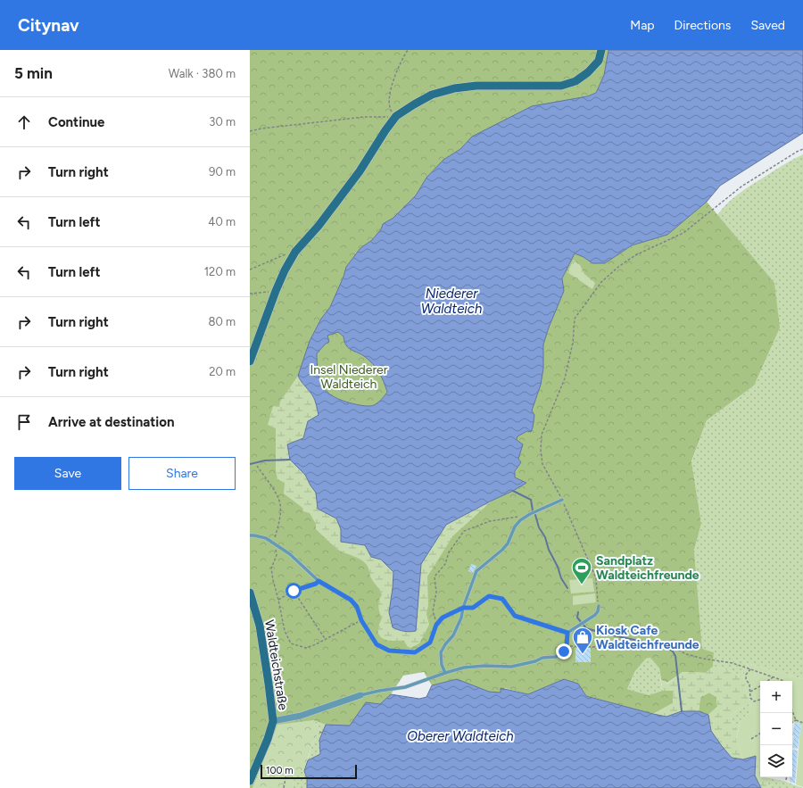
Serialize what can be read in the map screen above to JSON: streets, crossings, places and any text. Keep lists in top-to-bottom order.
{
  "streets": {
    "street": ["Waldteichstraße"]
  },
  "water": ["Niederer Waldteich", "Oberer Waldteich"],
  "parks": ["Insel Niederer Waldteich"],
  "places": {
    "sports": ["Sandplatz Waldteichfreunde"],
    "shop": ["Kiosk Cafe Waldteichfreunde"]
  },
  "scale_bar": "100 m",
  "page": {
    "header": "Citynav",
    "nav": ["Map", "Directions", "Saved"],
    "heading": ["5 min", "Walk · 380 m"],
    "list": [
      ["Continue", "30 m"],
      ["Turn right", "90 m"],
      ["Turn left", "40 m"],
      ["Turn left", "120 m"],
      ["Turn right", "80 m"],
      ["Turn right", "20 m"],
      "Arrive at destination"
    ],
    "buttons": ["Save", "Share"],
    "map_buttons": ["+", "−"],
    "scale": "100 m"
  }
}
